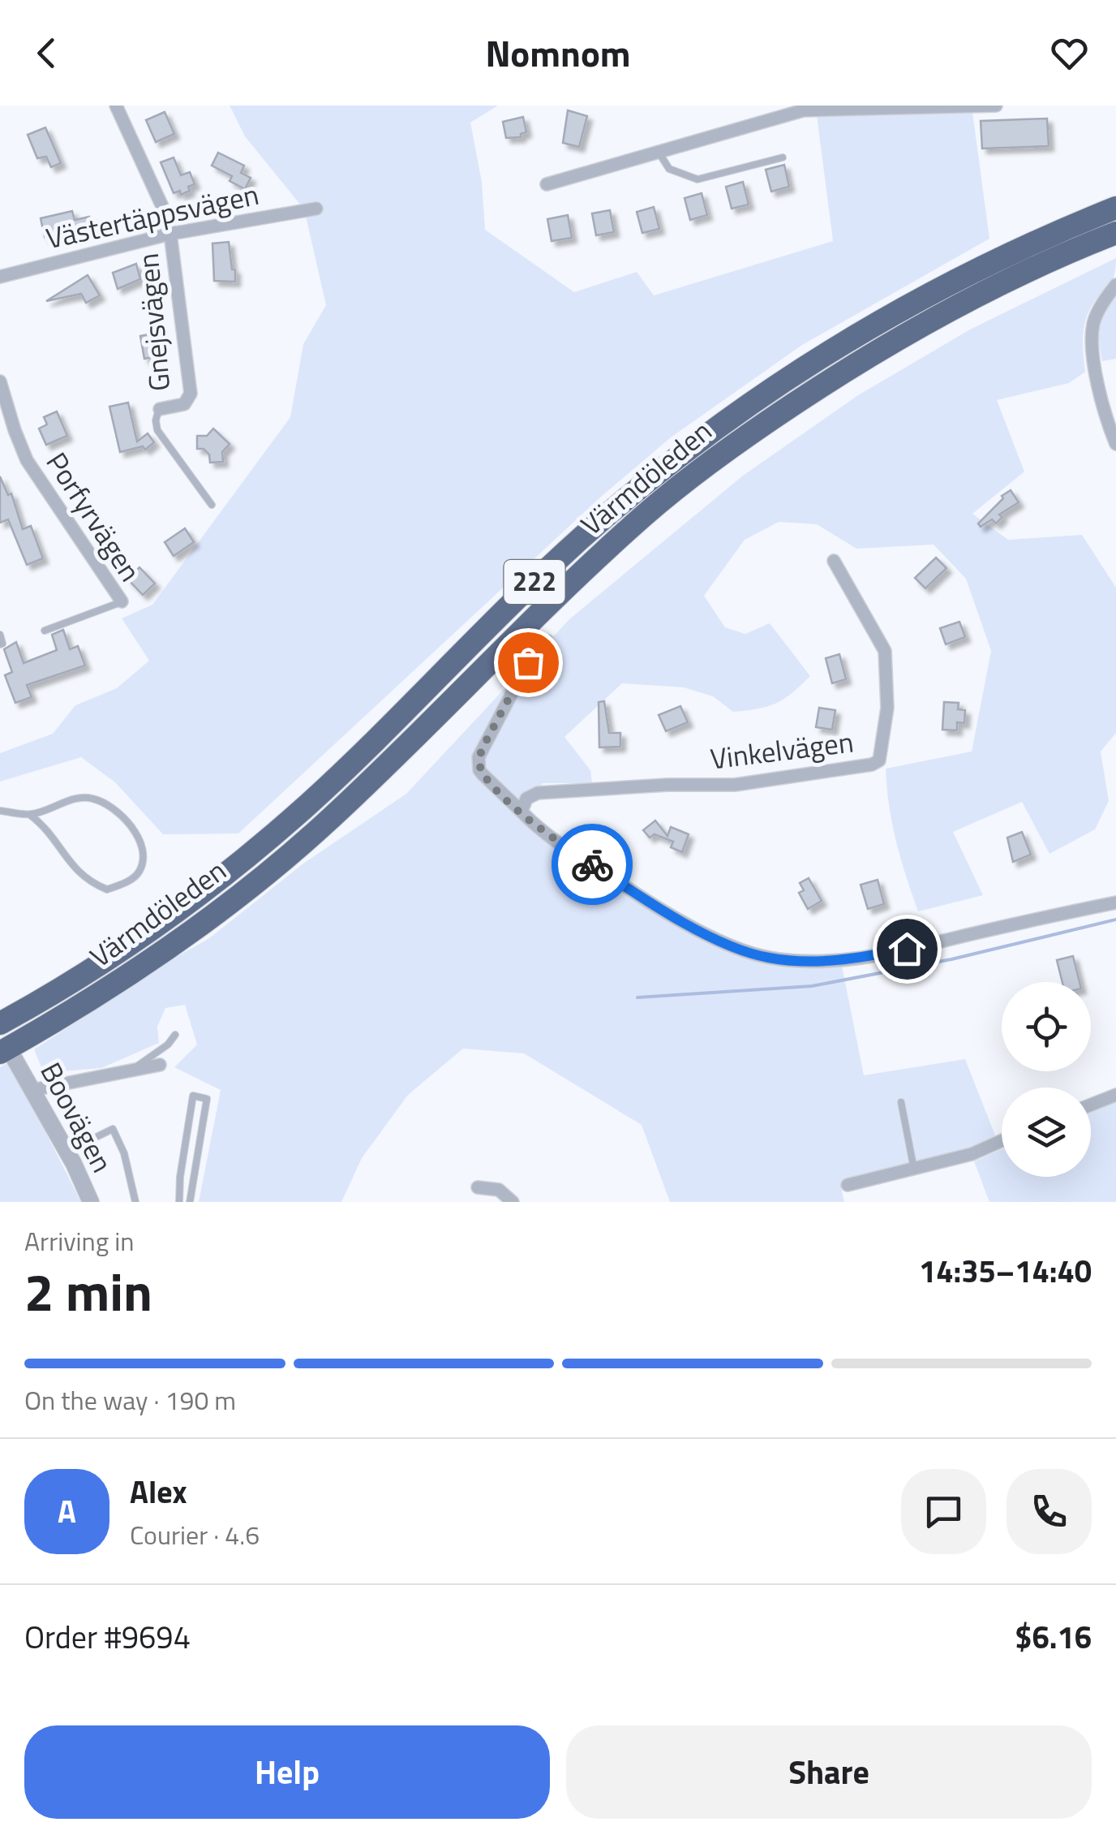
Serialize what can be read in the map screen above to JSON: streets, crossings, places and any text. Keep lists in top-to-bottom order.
{
  "streets": {
    "highway": ["Värmdöleden", "222"],
    "street": [
      "Västertäppsvägen",
      "Gnejsvägen",
      "Porfyrvägen",
      "Vinkelvägen",
      "Boovägen"
    ]
  },
  "crossings": [
    ["Västertäppsvägen", "Gnejsvägen"],
    ["Värmdöleden", "Boovägen"]
  ],
  "page": {
    "header": "Nomnom",
    "heading": ["2 min", "Arriving in", "14:35–14:40"],
    "panel": [
      "Alex",
      "Courier · 4.6",
      "Order #9694",
      "$6.16"
    ],
    "bar": "On the way · 190 m",
    "round": "A",
    "buttons": ["Help", "Share"]
  }
}
